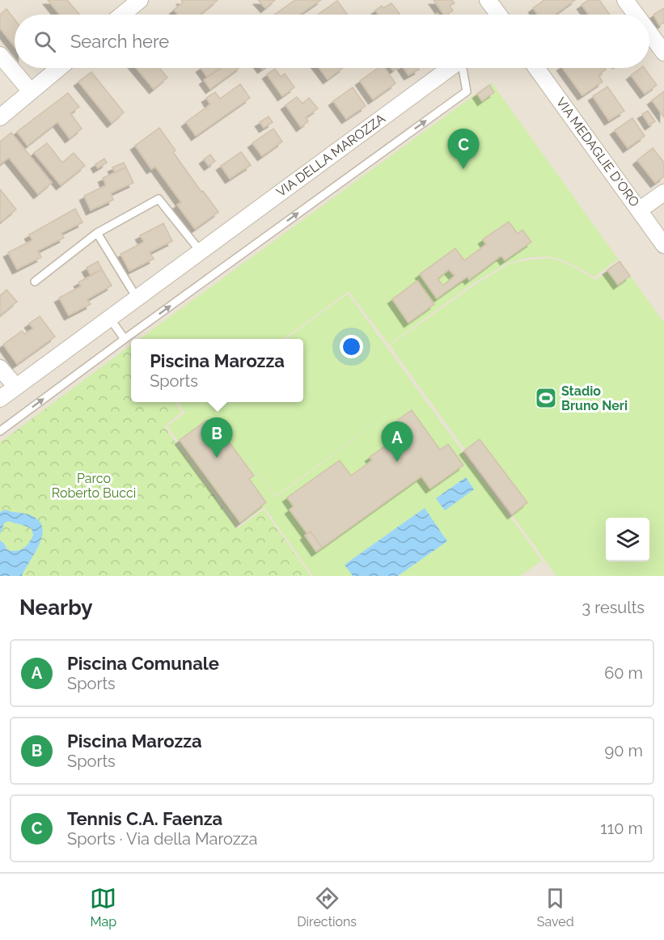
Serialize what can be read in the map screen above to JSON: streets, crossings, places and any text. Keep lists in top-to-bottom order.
{
  "streets": {
    "street": ["VIA MEDAGLIE D'ORO", "VIA DELLA MAROZZA"]
  },
  "parks": ["Parco Roberto Bucci"],
  "places": {
    "sports": ["Stadio Bruno Neri"]
  },
  "page": {
    "search": "Search here",
    "pins": ["C", "B", "A"],
    "popup": ["Piscina Marozza", "Sports"],
    "heading": ["Nearby", "3 results"],
    "list": [
      {
        "mark": "A",
        "name": "Piscina Comunale",
        "note": "Sports",
        "value": "60 m"
      },
      {
        "mark": "B",
        "name": "Piscina Marozza",
        "note": "Sports",
        "value": "90 m"
      },
      {
        "mark": "C",
        "name": "Tennis C.A. Faenza",
        "note": "Sports · Via della Marozza",
        "value": "110 m"
      }
    ],
    "nav": ["Map", "Directions", "Saved"]
  }
}
